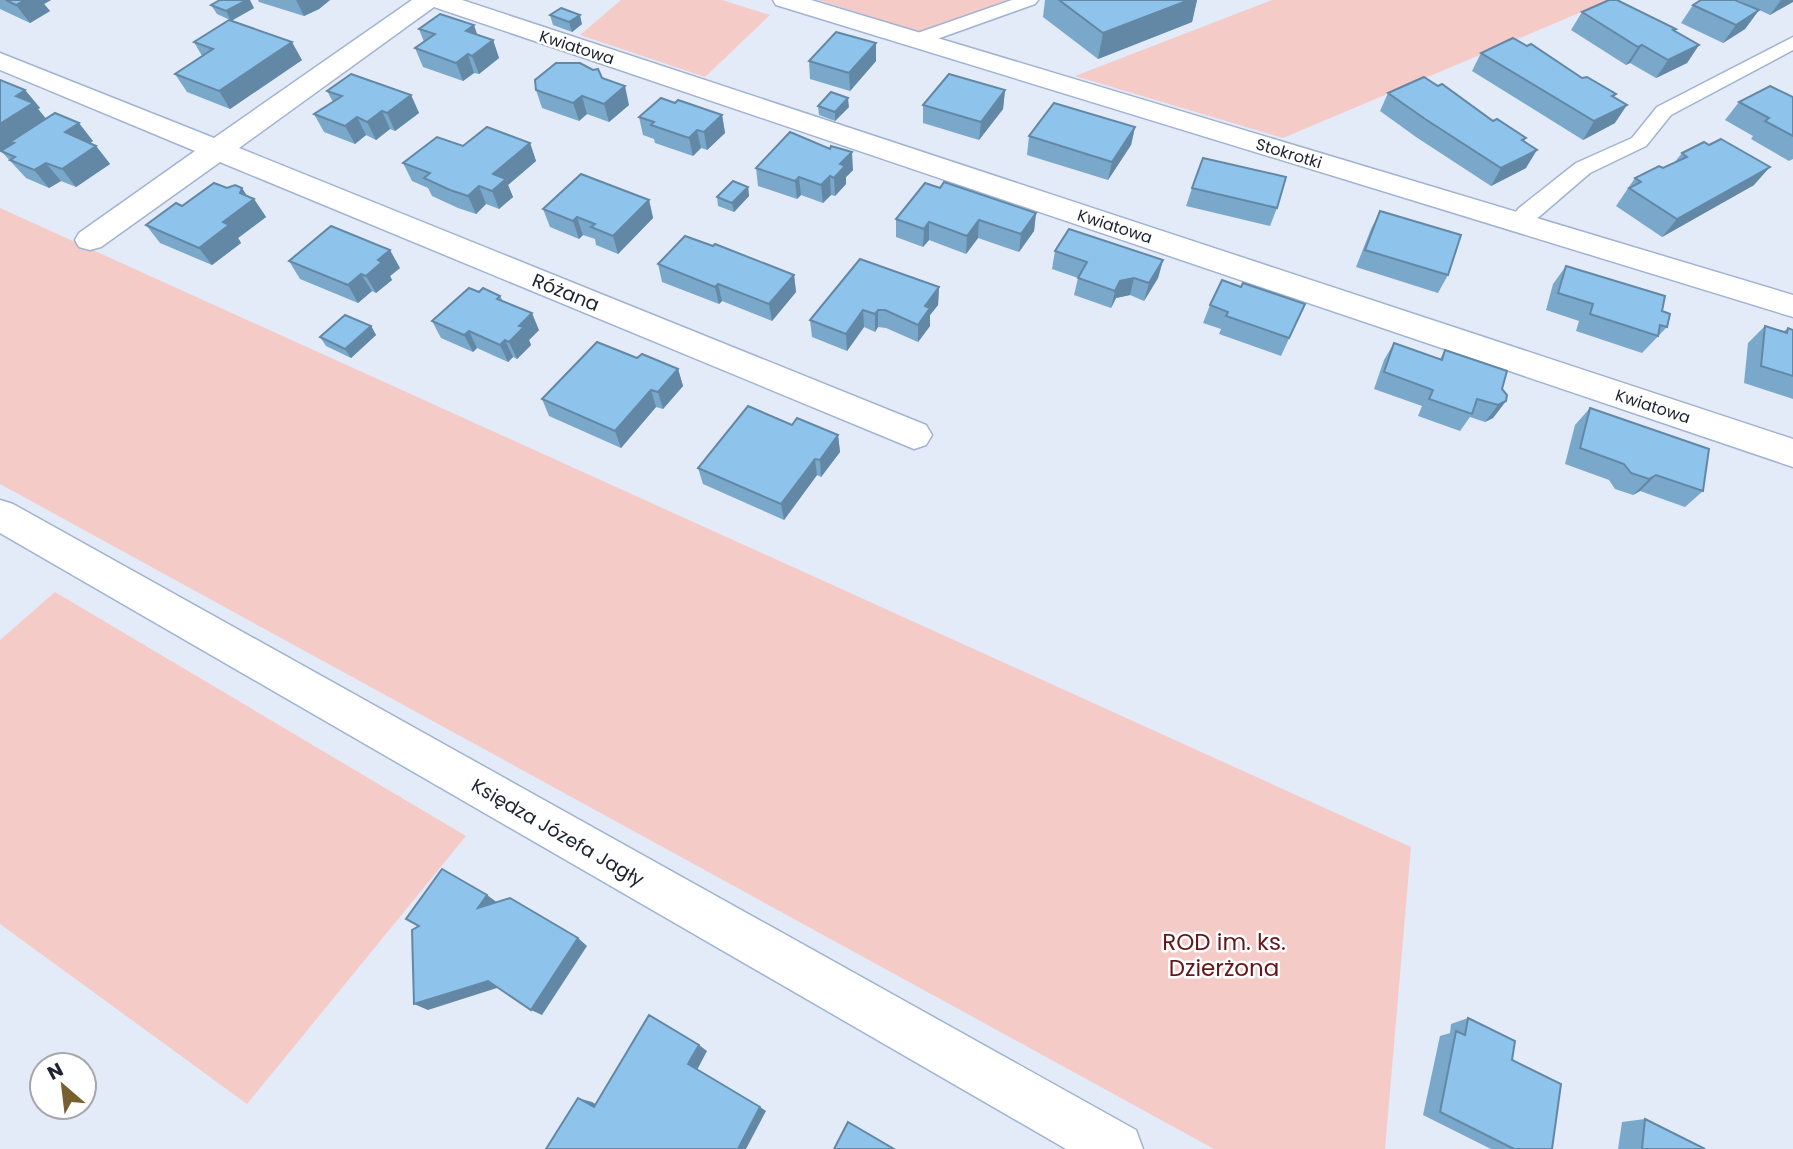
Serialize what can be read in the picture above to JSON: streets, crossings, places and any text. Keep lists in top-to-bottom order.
{
  "streets": {
    "street": [
      "Kwiatowa",
      "Stokrotki",
      "Różana",
      "Księdza Józefa Jagły"
    ]
  },
  "parks": ["ROD im. ks. Dzierżona"],
  "north": "top left"
}
